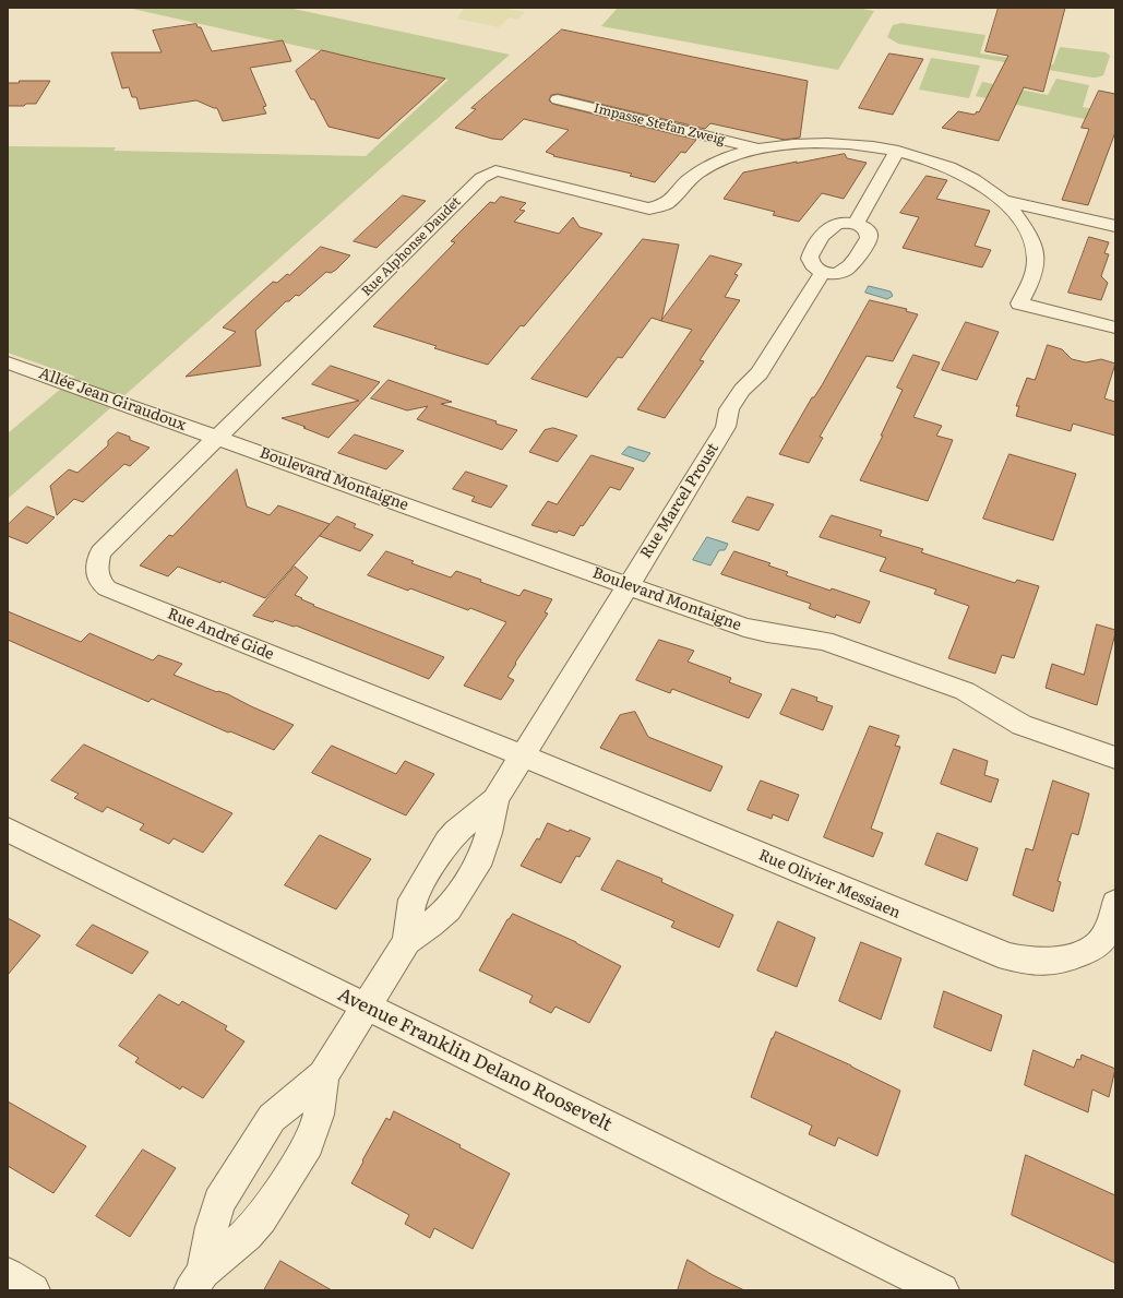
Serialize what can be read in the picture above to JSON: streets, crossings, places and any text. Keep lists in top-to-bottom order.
{
  "streets": {
    "street": [
      "Impasse Stefan Zweig",
      "Rue Alphonse Daudet",
      "Allée Jean Giraudoux",
      "Boulevard Montaigne",
      "Rue Marcel Proust",
      "Rue André Gide",
      "Rue Olivier Messiaen",
      "Avenue Franklin Delano Roosevelt"
    ]
  },
  "crossings": [
    ["Impasse Stefan Zweig", "Rue Alphonse Daudet"],
    ["Rue Alphonse Daudet", "Allée Jean Giraudoux"],
    ["Rue Alphonse Daudet", "Boulevard Montaigne"],
    ["Rue Alphonse Daudet", "Rue André Gide"],
    ["Allée Jean Giraudoux", "Boulevard Montaigne"],
    ["Allée Jean Giraudoux", "Rue André Gide"],
    ["Boulevard Montaigne", "Rue Marcel Proust"],
    ["Boulevard Montaigne", "Rue André Gide"],
    ["Rue Marcel Proust", "Rue André Gide"],
    ["Rue Marcel Proust", "Rue Olivier Messiaen"],
    ["Rue Marcel Proust", "Avenue Franklin Delano Roosevelt"],
    ["Rue André Gide", "Rue Olivier Messiaen"]
  ]
}
